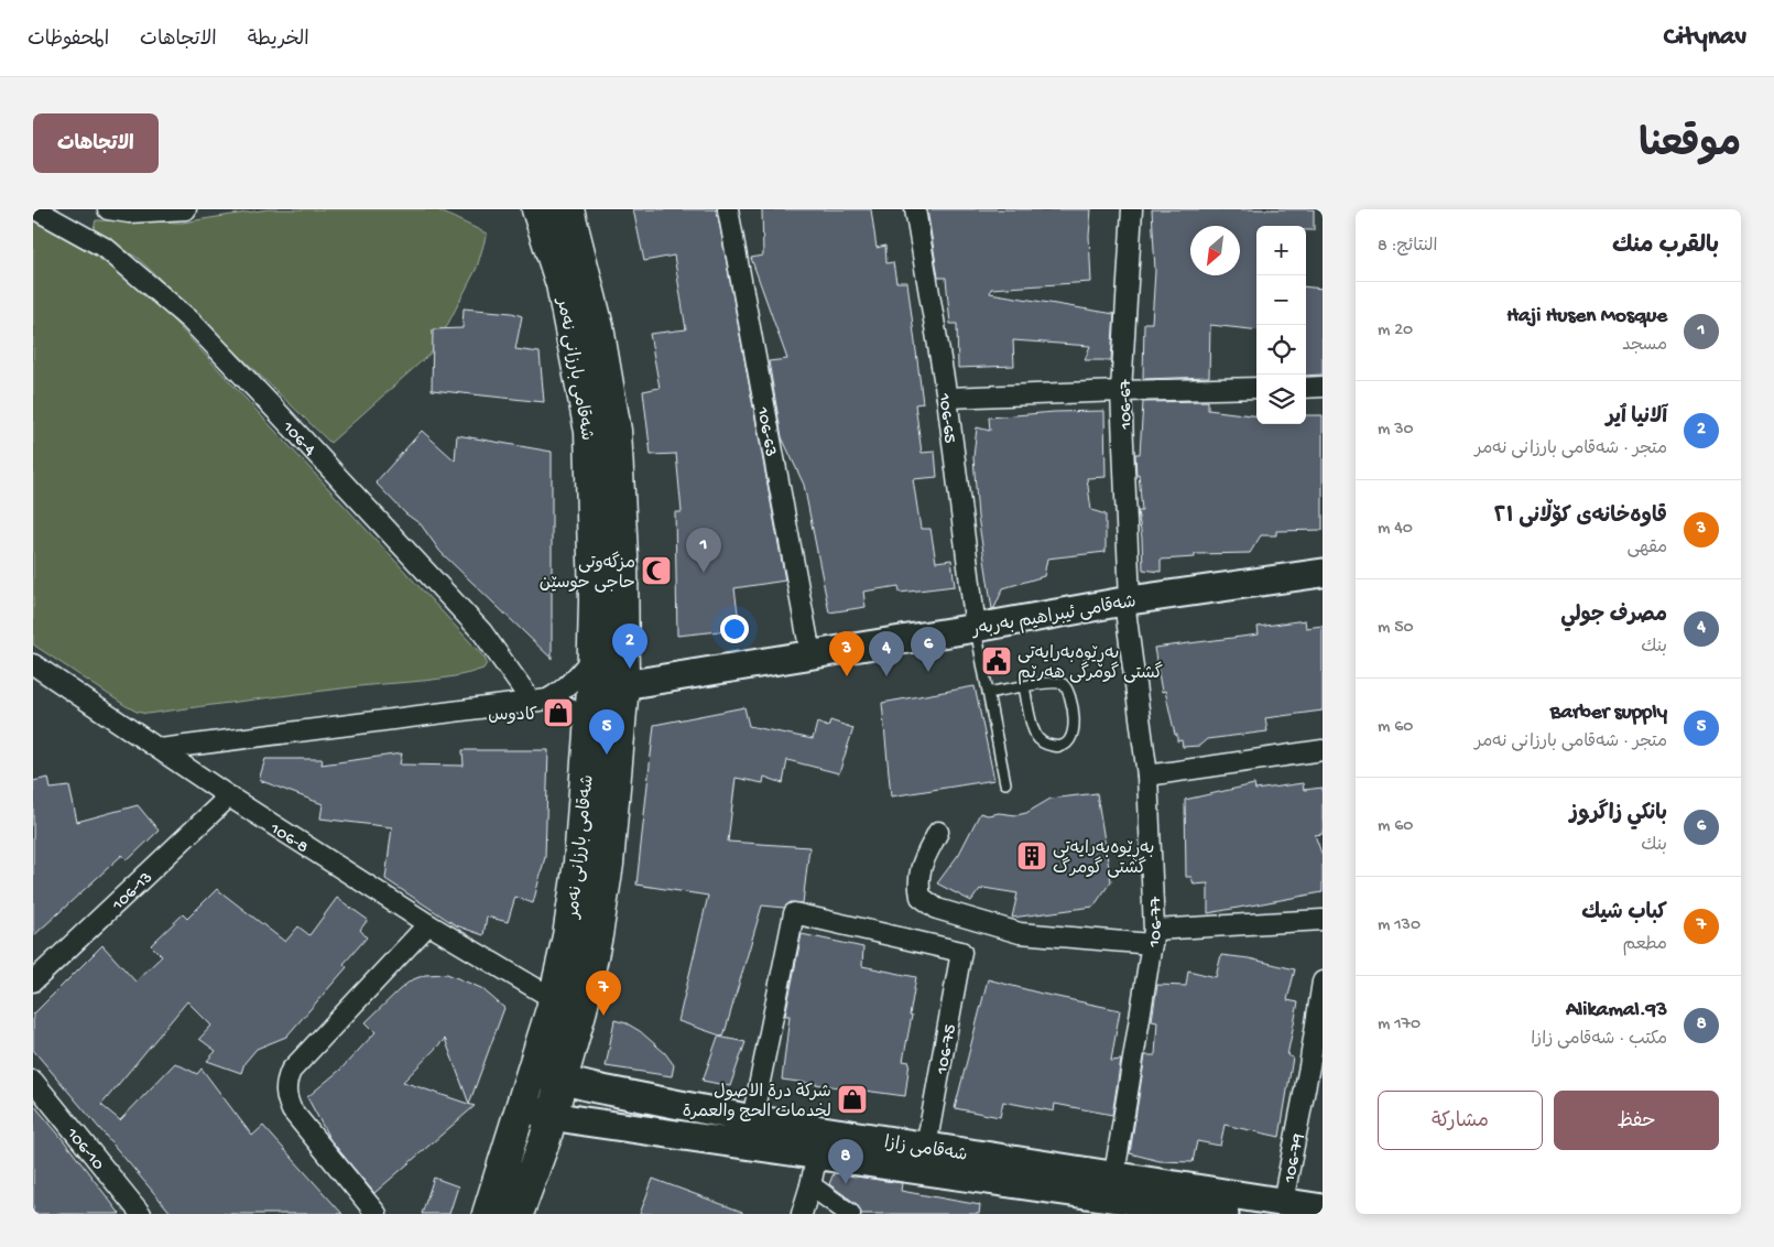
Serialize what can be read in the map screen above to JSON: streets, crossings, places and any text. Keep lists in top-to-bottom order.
{
  "streets": {
    "main road": ["شەقامی بارزانی نەمر"],
    "street": [
      "106-67",
      "106-65",
      "106-63",
      "106-4",
      "شەقامی ئیبراهیم بەربەر",
      "106-8",
      "106-13",
      "106-77",
      "106-75",
      "شەقامی زازا",
      "106-10",
      "106-79"
    ]
  },
  "crossings": [
    ["شەقامی بارزانی نەمر", "شەقامی ئیبراهیم بەربەر"],
    ["شەقامی بارزانی نەمر", "106-8"],
    ["شەقامی بارزانی نەمر", "شەقامی زازا"],
    ["106-67", "شەقامی ئیبراهیم بەربەر"],
    ["106-67", "106-77"],
    ["106-65", "شەقامی ئیبراهیم بەربەر"],
    ["106-63", "شەقامی ئیبراهیم بەربەر"],
    ["شەقامی ئیبراهیم بەربەر", "106-77"],
    ["106-8", "106-13"],
    ["106-77", "شەقامی زازا"],
    ["106-75", "شەقامی زازا"],
    ["شەقامی زازا", "106-79"]
  ],
  "places": {
    "mosque": ["مزگەوتی حاجی حوسێن"],
    "public building": ["بەڕێوەبەرایەتی گشتی گومرگی هەرێم"],
    "shop": ["كادوس", "شركة درة الاصول لخدمات الحج والعمرة"],
    "building": ["بەڕێوەبەرایەتی گشتی گومرگ"]
  },
  "north": "bottom left",
  "page": {
    "header": "Citynav",
    "nav": ["الخريطة", "الاتجاهات", "المحفوظات"],
    "title": "موقعنا",
    "buttons": [
      "الاتجاهات",
      ["حفظ", "مشاركة"]
    ],
    "heading": ["بالقرب منك", "النتائج: 8"],
    "map_buttons": ["+", "−"],
    "list": [
      {
        "mark": "1",
        "name": "Haji Husen Mosque",
        "note": "مسجد",
        "value": "20 m"
      },
      {
        "mark": "2",
        "name": "آلانیا ٱير",
        "note": "متجر · شەقامی بارزانی نەمر",
        "value": "30 m"
      },
      {
        "mark": "3",
        "name": "قاوەخانەی کۆڵانی ٢١",
        "note": "مقهى",
        "value": "40 m"
      },
      {
        "mark": "4",
        "name": "مصرف جولي",
        "note": "بنك",
        "value": "50 m"
      },
      {
        "mark": "5",
        "name": "Barber supply",
        "note": "متجر · شەقامی بارزانی نەمر",
        "value": "60 m"
      },
      {
        "mark": "6",
        "name": "بانكي زاگروز",
        "note": "بنك",
        "value": "60 m"
      },
      {
        "mark": "7",
        "name": "كباب شيك",
        "note": "مطعم",
        "value": "130 m"
      },
      {
        "mark": "8",
        "name": "Alikamal.93",
        "note": "مكتب · شەقامی زازا",
        "value": "170 m"
      }
    ],
    "pins": [
      "1",
      "2",
      "6",
      "3",
      "4",
      "5",
      "7",
      "8"
    ]
  }
}
